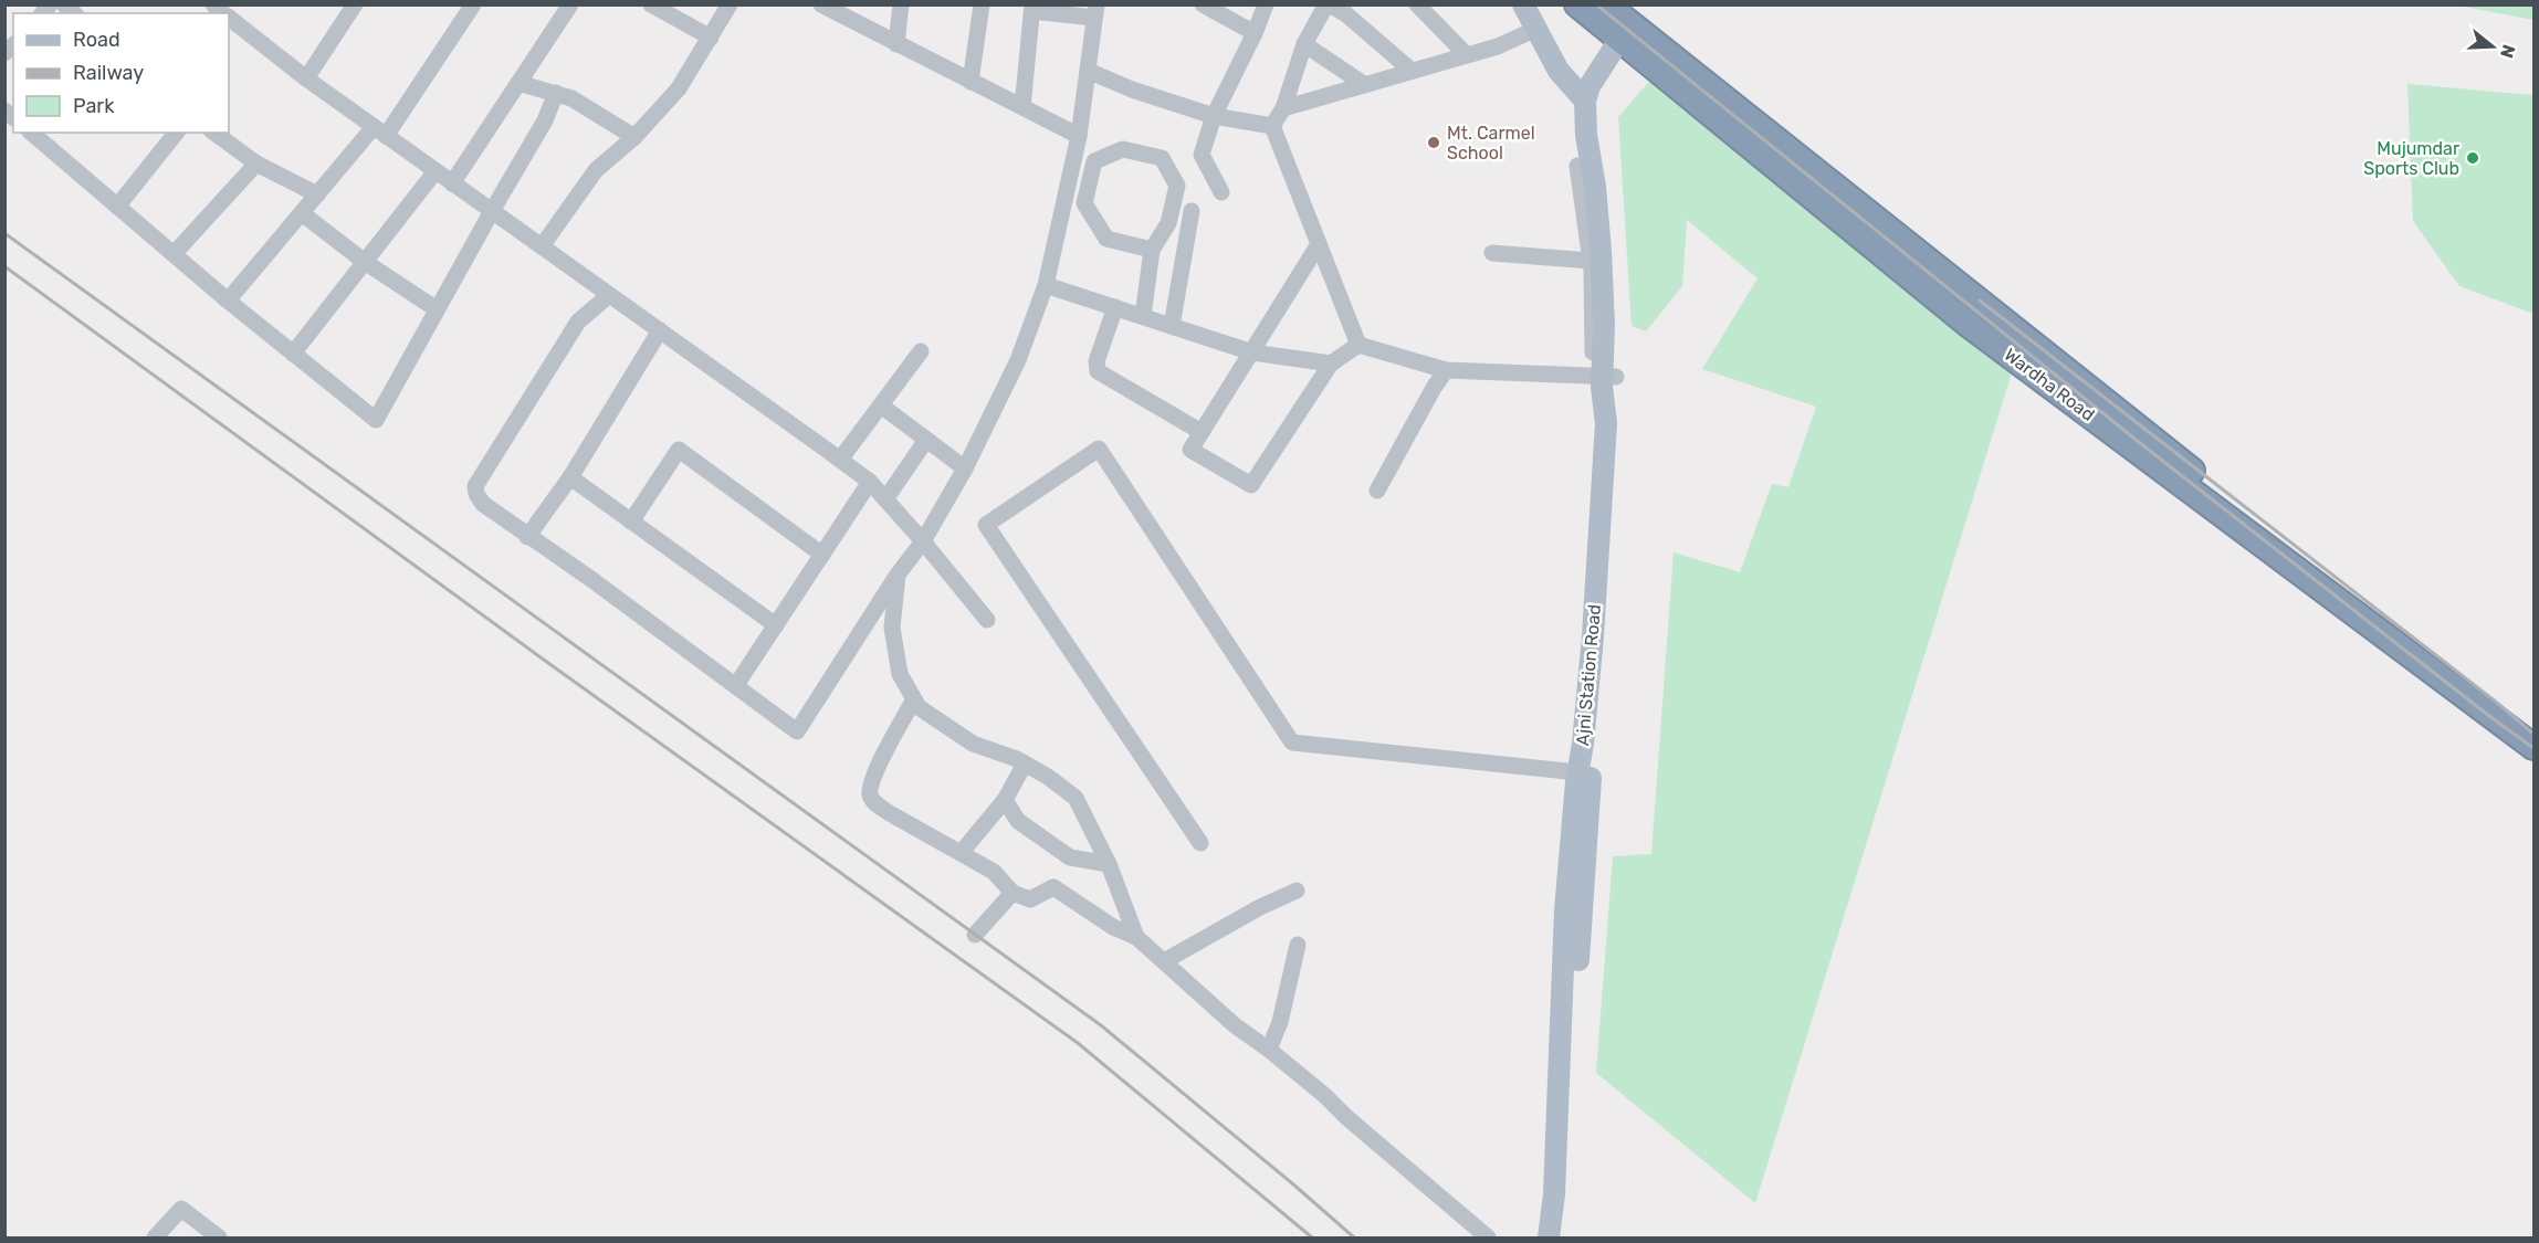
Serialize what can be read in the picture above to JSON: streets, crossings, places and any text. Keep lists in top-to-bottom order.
{
  "streets": {
    "highway": ["Wardha Road"],
    "main road": ["Ajni Station Road"]
  },
  "places": ["Mt. Carmel School", "Mujumdar Sports Club"],
  "legend": ["Road", "Railway", "Park"],
  "north": "right"
}
